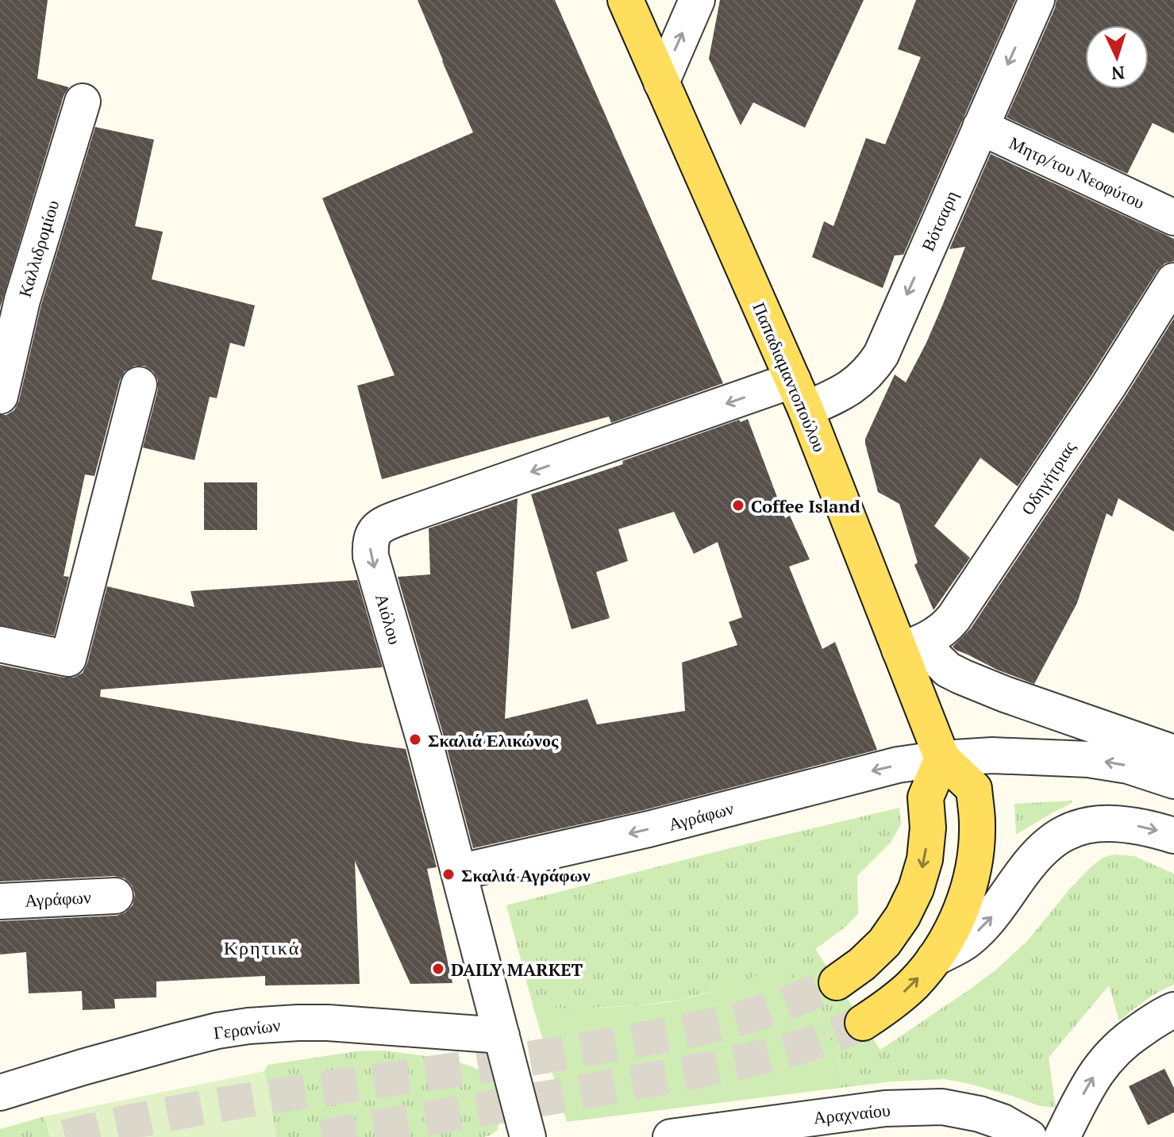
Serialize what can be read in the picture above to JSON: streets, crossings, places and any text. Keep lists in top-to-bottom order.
{
  "streets": {
    "main road": ["Παπαδιαμαντοπούλου"],
    "street": [
      "Μητρ/του Νεοφύτου",
      "Βότσαρη",
      "Καλλιδρομίου",
      "Οδηγήτριας",
      "Αιόλου",
      "Αγράφων",
      "Γερανίων",
      "Αραχναίου"
    ]
  },
  "crossings": [
    ["Μητρ/του Νεοφύτου", "Βότσαρη"],
    ["Βότσαρη", "Παπαδιαμαντοπούλου"],
    ["Βότσαρη", "Αιόλου"],
    ["Παπαδιαμαντοπούλου", "Οδηγήτριας"],
    ["Παπαδιαμαντοπούλου", "Αιόλου"],
    ["Παπαδιαμαντοπούλου", "Αγράφων"],
    ["Αιόλου", "Αγράφων"],
    ["Αιόλου", "Γερανίων"]
  ],
  "one_way": ["Βότσαρη", "Αγράφων"],
  "districts": ["Κρητικά"],
  "places": [
    "Coffee Island",
    "Σκαλιά Ελικώνος",
    "Σκαλιά Αγράφων",
    "DAILY MARKET"
  ],
  "north": "bottom"
}
